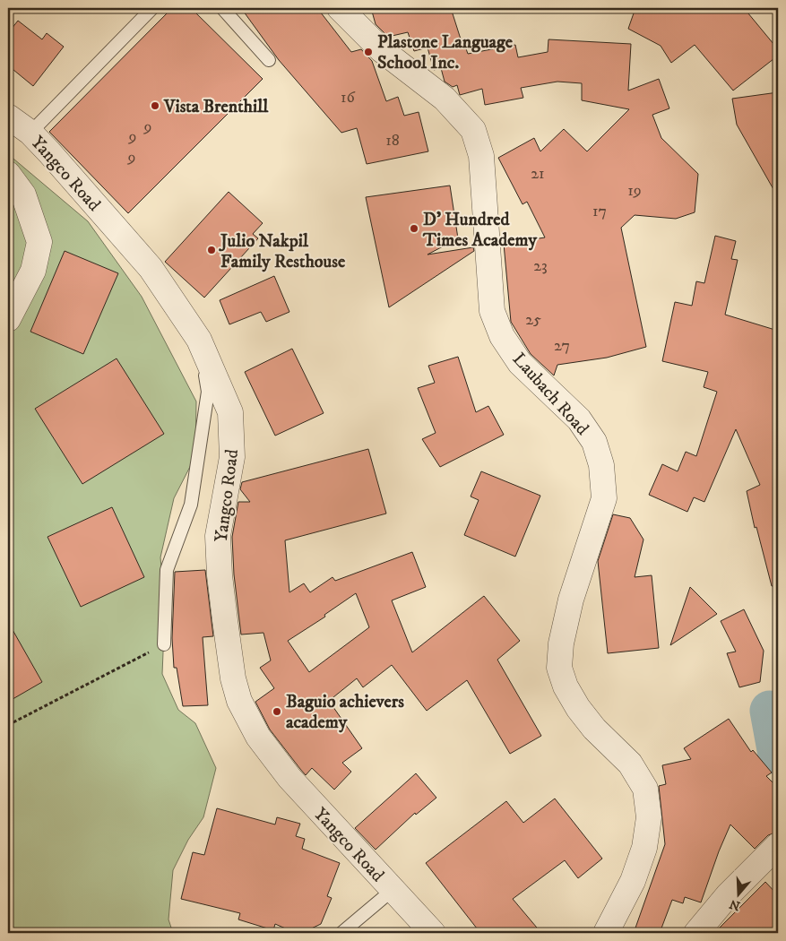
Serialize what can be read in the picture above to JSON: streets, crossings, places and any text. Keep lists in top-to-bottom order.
{
  "streets": {
    "street": ["Yangco Road", "Laubach Road"]
  },
  "places": [
    "Plastone Language School Inc.",
    "Vista Brenthill",
    "D' Hundred Times Academy",
    "Julio Nakpil Family Resthouse",
    "Baguio achievers academy"
  ],
  "house_numbers": [
    "16",
    "9",
    "9",
    "18",
    "9",
    "21",
    "19",
    "17",
    "23",
    "25",
    "27"
  ],
  "north": "bottom"
}
